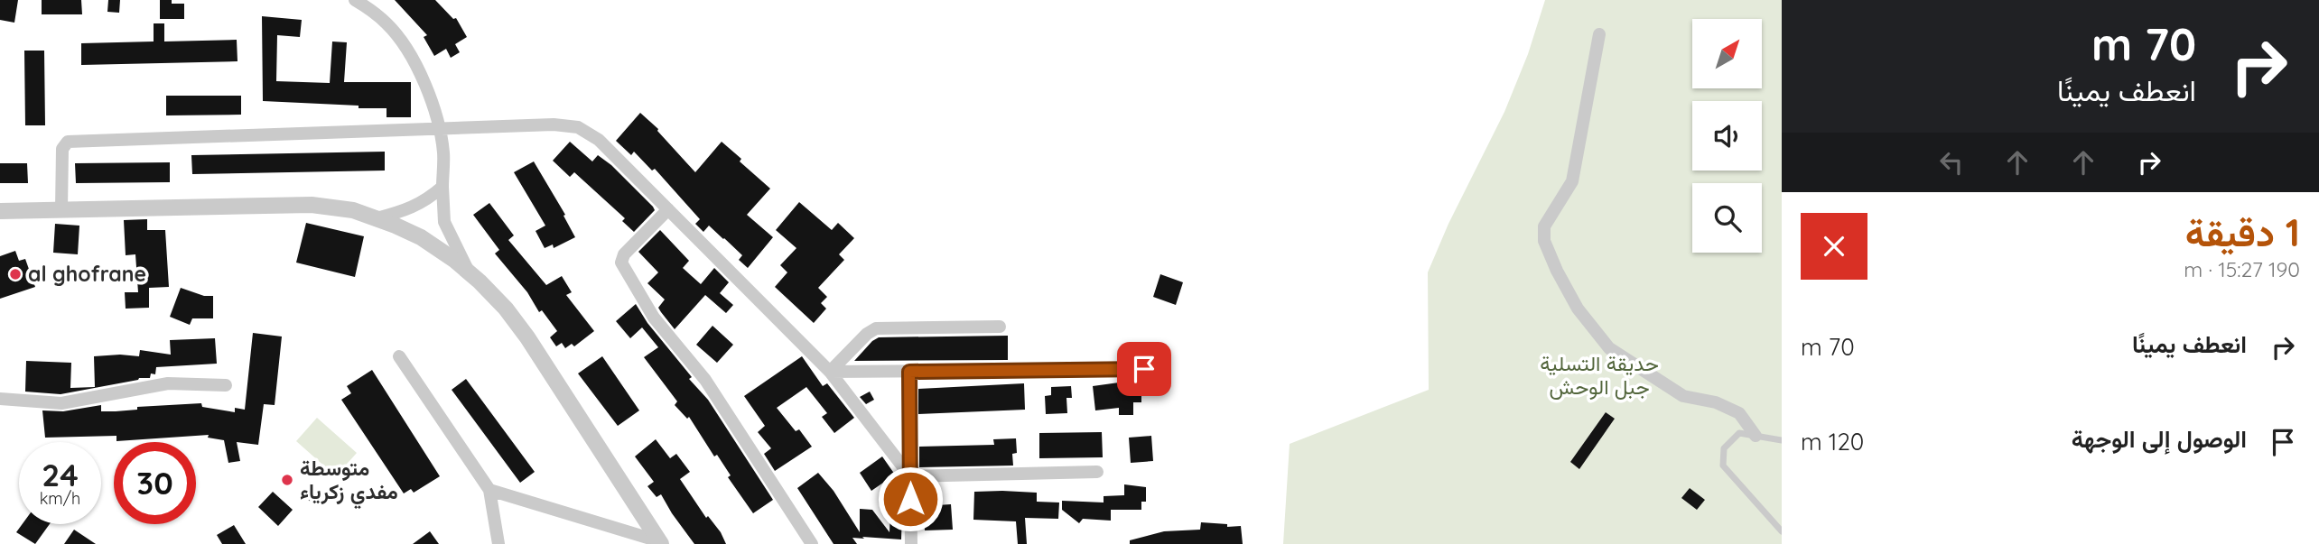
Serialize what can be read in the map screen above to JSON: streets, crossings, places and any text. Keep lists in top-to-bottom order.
{
  "parks": ["حديقة التسلية جبل الوحش"],
  "places": ["al ghofrane", "متوسطة مفدي زكرياء"],
  "north": "top right",
  "page": {
    "turn": ["70 m", "انعطف يمينًا"],
    "heading": ["1 دقيقة", "190 m · 15:27"],
    "list": [
      {
        "name": "انعطف يمينًا",
        "value": "70 m"
      },
      {
        "name": "الوصول إلى الوجهة",
        "value": "120 m"
      }
    ],
    "speed": "24 km/h",
    "limit": "30"
  }
}
